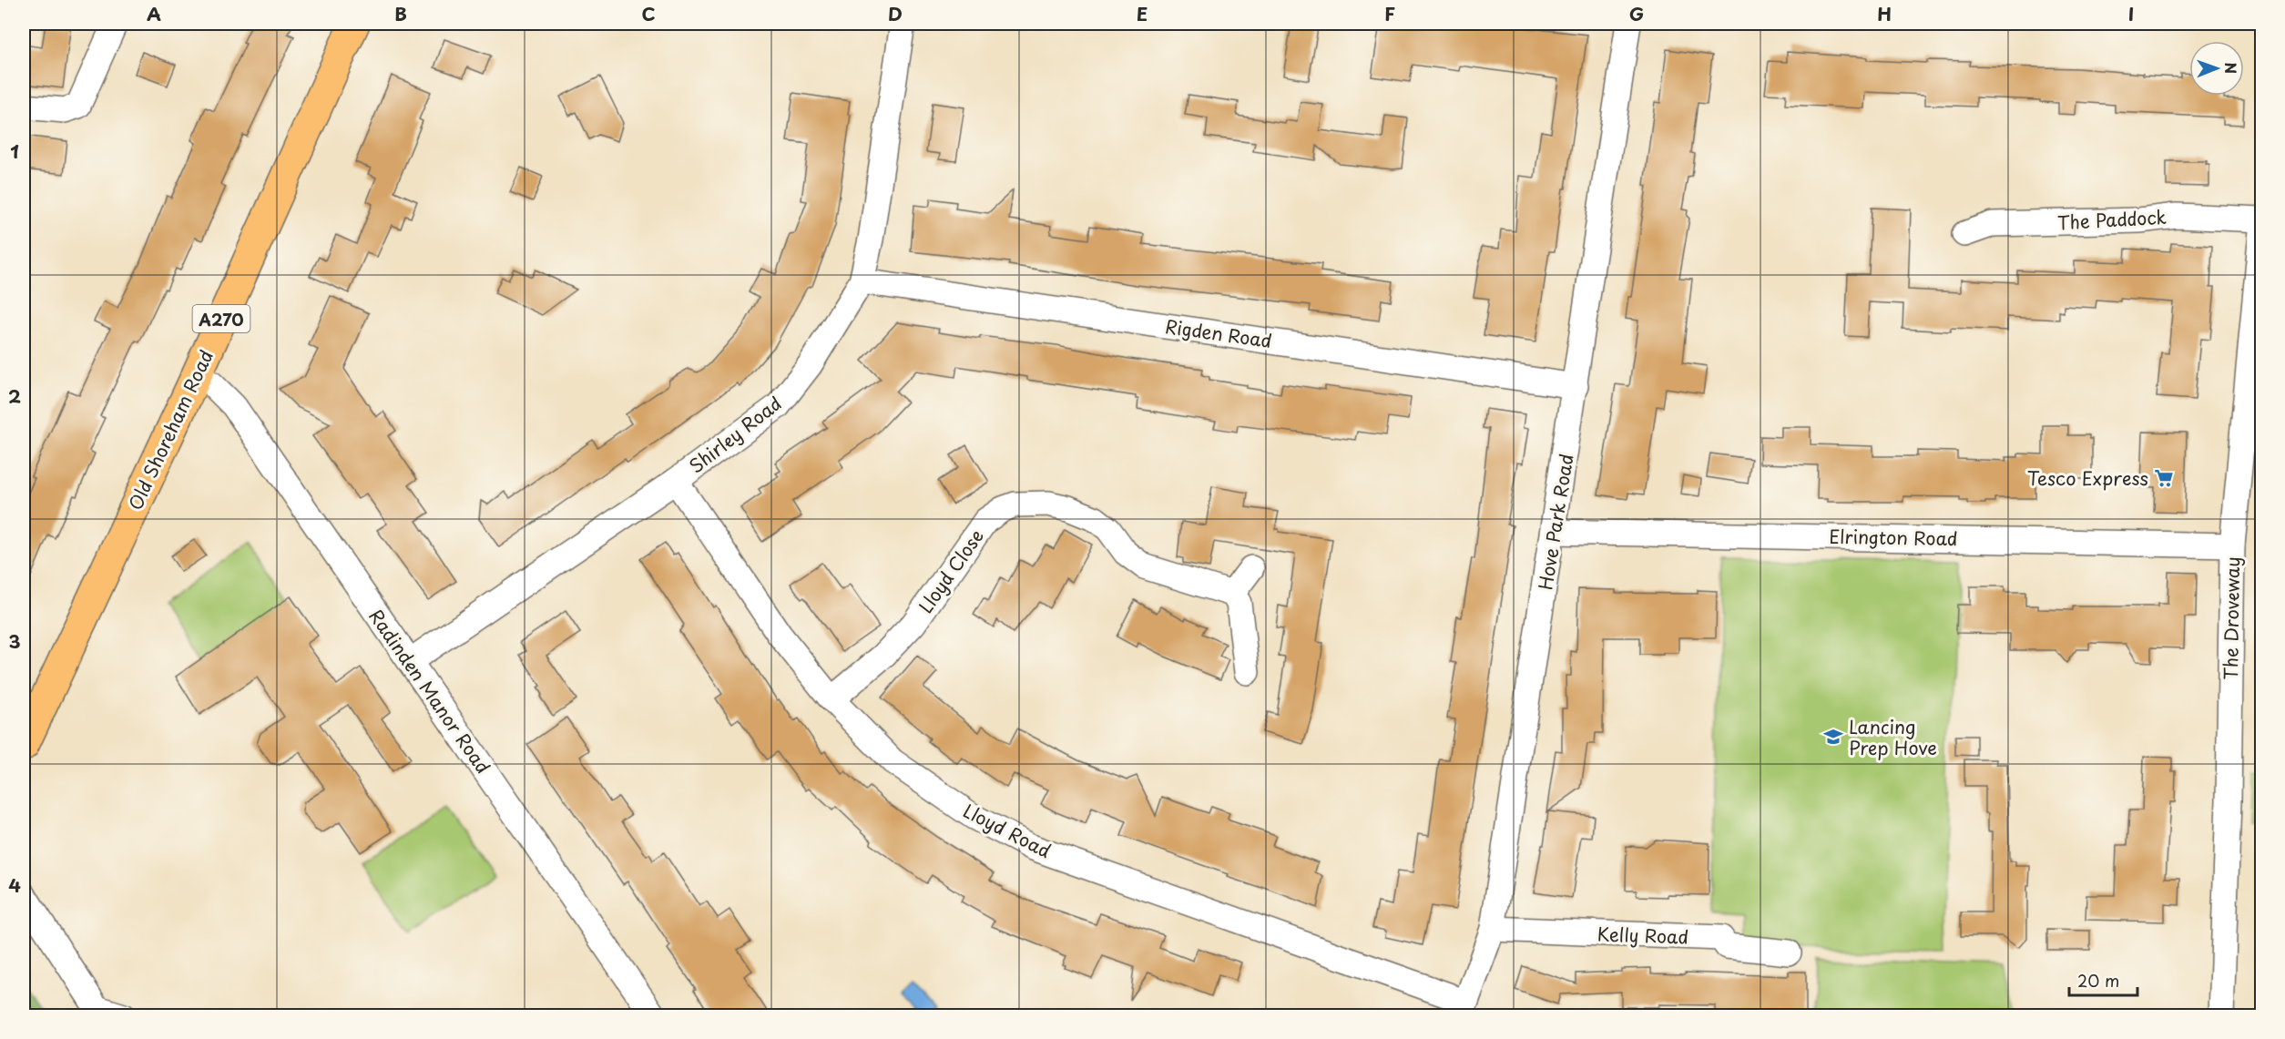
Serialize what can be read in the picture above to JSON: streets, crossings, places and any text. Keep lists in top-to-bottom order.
{
  "streets": {
    "main road": ["A270", "Old Shoreham Road"],
    "street": [
      "The Paddock",
      "Rigden Road",
      "Shirley Road",
      "Hove Park Road",
      "Elrington Road",
      "Lloyd Close",
      "The Droveway",
      "Radinden Manor Road",
      "Lloyd Road",
      "Kelly Road"
    ]
  },
  "crossings": [
    ["The Paddock", "The Droveway"],
    ["Rigden Road", "Shirley Road"],
    ["Rigden Road", "Hove Park Road"],
    ["Old Shoreham Road", "Radinden Manor Road"],
    ["Shirley Road", "Radinden Manor Road"],
    ["Shirley Road", "Lloyd Road"],
    ["Hove Park Road", "Elrington Road"],
    ["Hove Park Road", "Lloyd Road"],
    ["Hove Park Road", "Kelly Road"],
    ["Elrington Road", "The Droveway"],
    ["Lloyd Close", "Lloyd Road"]
  ],
  "places": {
    "supermarket": ["Tesco Express"],
    "school or university": ["Lancing Prep Hove"]
  },
  "scale_bar": "20 m",
  "north": "right",
  "grid": {
    "columns": [
      "A",
      "B",
      "C",
      "D",
      "E",
      "F",
      "G",
      "H",
      "I"
    ],
    "rows": [
      "1",
      "2",
      "3",
      "4"
    ]
  }
}
